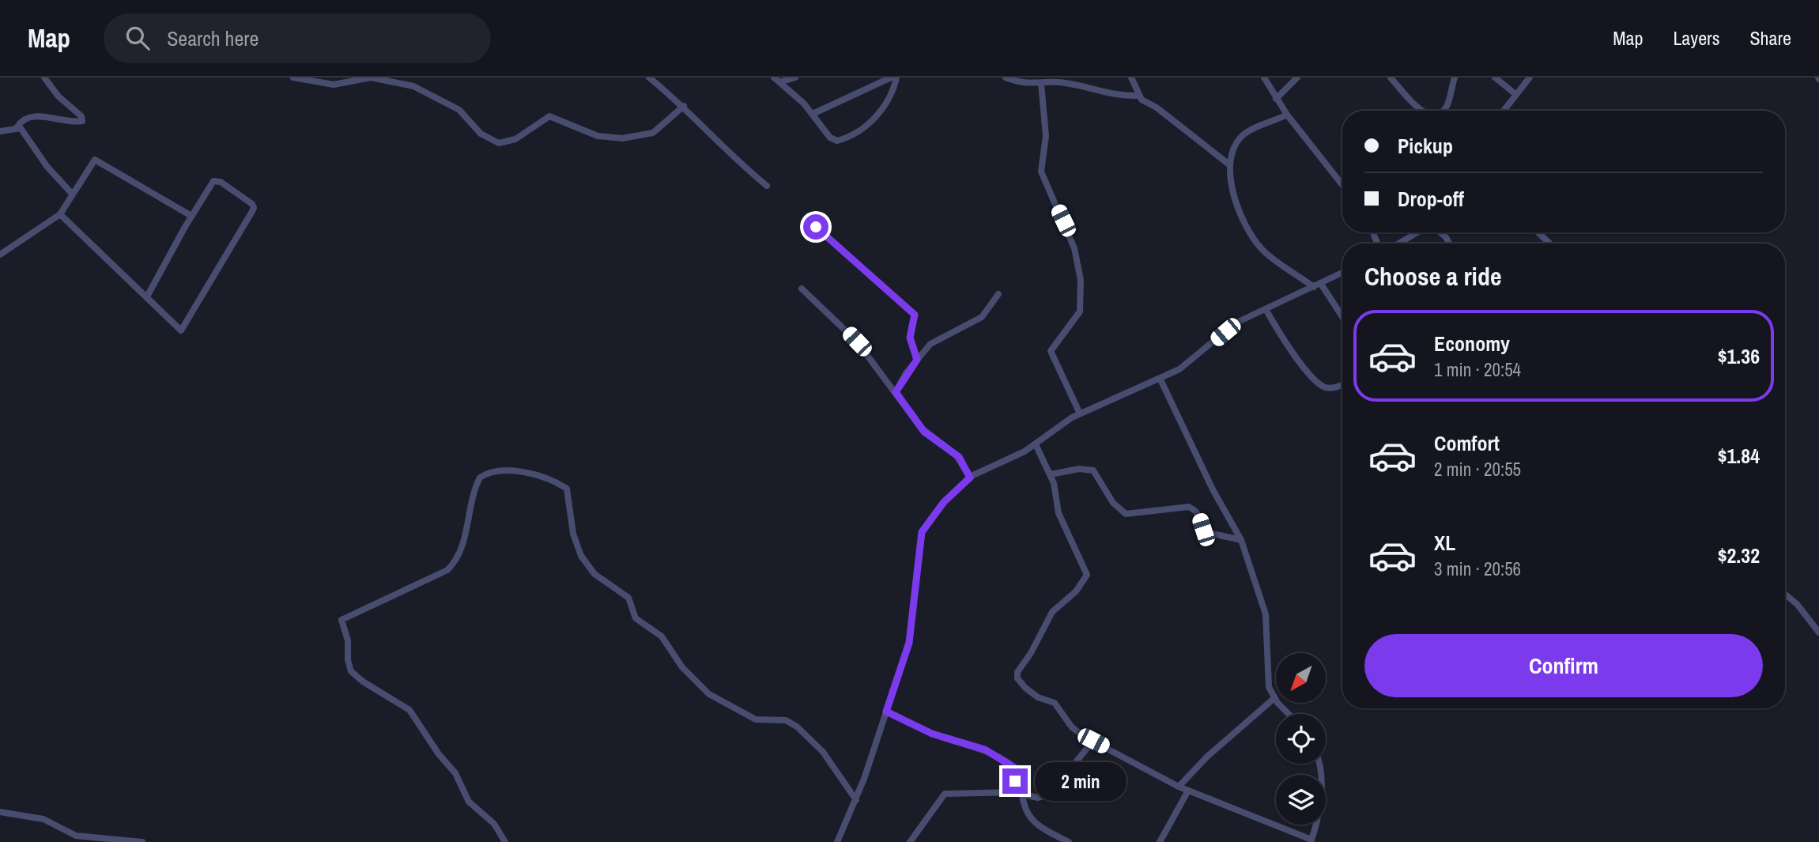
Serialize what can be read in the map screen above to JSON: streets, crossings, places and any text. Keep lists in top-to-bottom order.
{
  "north": "bottom left",
  "page": {
    "header": "Map",
    "search": "Search here",
    "nav": ["Map", "Layers", "Share"],
    "banner": ["Pickup", "Drop-off"],
    "heading": "Choose a ride",
    "list": [
      {
        "name": "Economy",
        "note": "1 min · 20:54",
        "value": "$1.36"
      },
      {
        "name": "Comfort",
        "note": "2 min · 20:55",
        "value": "$1.84"
      },
      {
        "name": "XL",
        "note": "3 min · 20:56",
        "value": "$2.32"
      }
    ],
    "buttons": "Confirm",
    "bubble": "2 min"
  }
}
